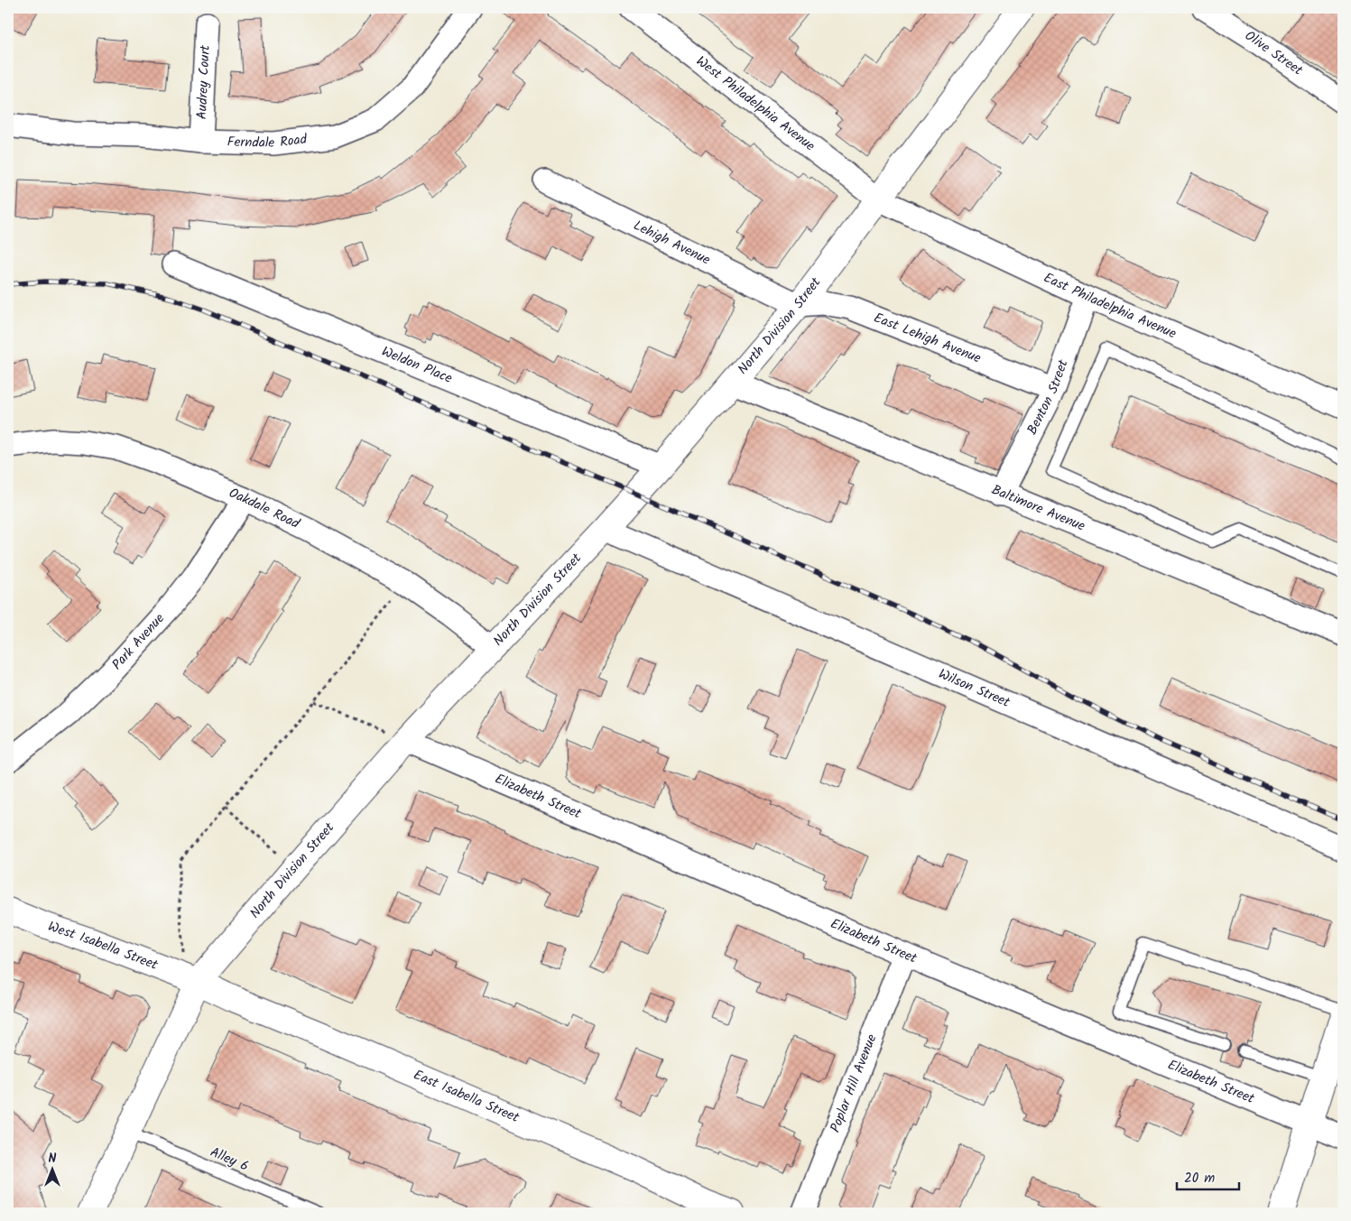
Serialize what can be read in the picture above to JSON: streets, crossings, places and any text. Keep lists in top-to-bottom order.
{
  "streets": {
    "street": [
      "Olive Street",
      "Audrey Court",
      "West Philadelphia Avenue",
      "Ferndale Road",
      "Lehigh Avenue",
      "East Philadelphia Avenue",
      "North Division Street",
      "East Lehigh Avenue",
      "Weldon Place",
      "Benton Street",
      "Oakdale Road",
      "Baltimore Avenue",
      "Park Avenue",
      "Wilson Street",
      "Elizabeth Street",
      "West Isabella Street",
      "Poplar Hill Avenue",
      "East Isabella Street"
    ],
    "lane": ["Alley 6"]
  },
  "crossings": [
    ["Audrey Court", "Ferndale Road"],
    ["West Philadelphia Avenue", "East Philadelphia Avenue"],
    ["West Philadelphia Avenue", "North Division Street"],
    ["Lehigh Avenue", "North Division Street"],
    ["Lehigh Avenue", "East Lehigh Avenue"],
    ["East Philadelphia Avenue", "North Division Street"],
    ["East Philadelphia Avenue", "Benton Street"],
    ["North Division Street", "East Lehigh Avenue"],
    ["North Division Street", "Weldon Place"],
    ["North Division Street", "Oakdale Road"],
    ["North Division Street", "Baltimore Avenue"],
    ["North Division Street", "Wilson Street"],
    ["North Division Street", "Elizabeth Street"],
    ["North Division Street", "West Isabella Street"],
    ["North Division Street", "East Isabella Street"],
    ["North Division Street", "Alley 6"],
    ["East Lehigh Avenue", "Benton Street"],
    ["Benton Street", "Baltimore Avenue"],
    ["Oakdale Road", "Park Avenue"],
    ["Elizabeth Street", "Poplar Hill Avenue"],
    ["West Isabella Street", "East Isabella Street"]
  ],
  "scale_bar": "20 m",
  "north": "top"
}
